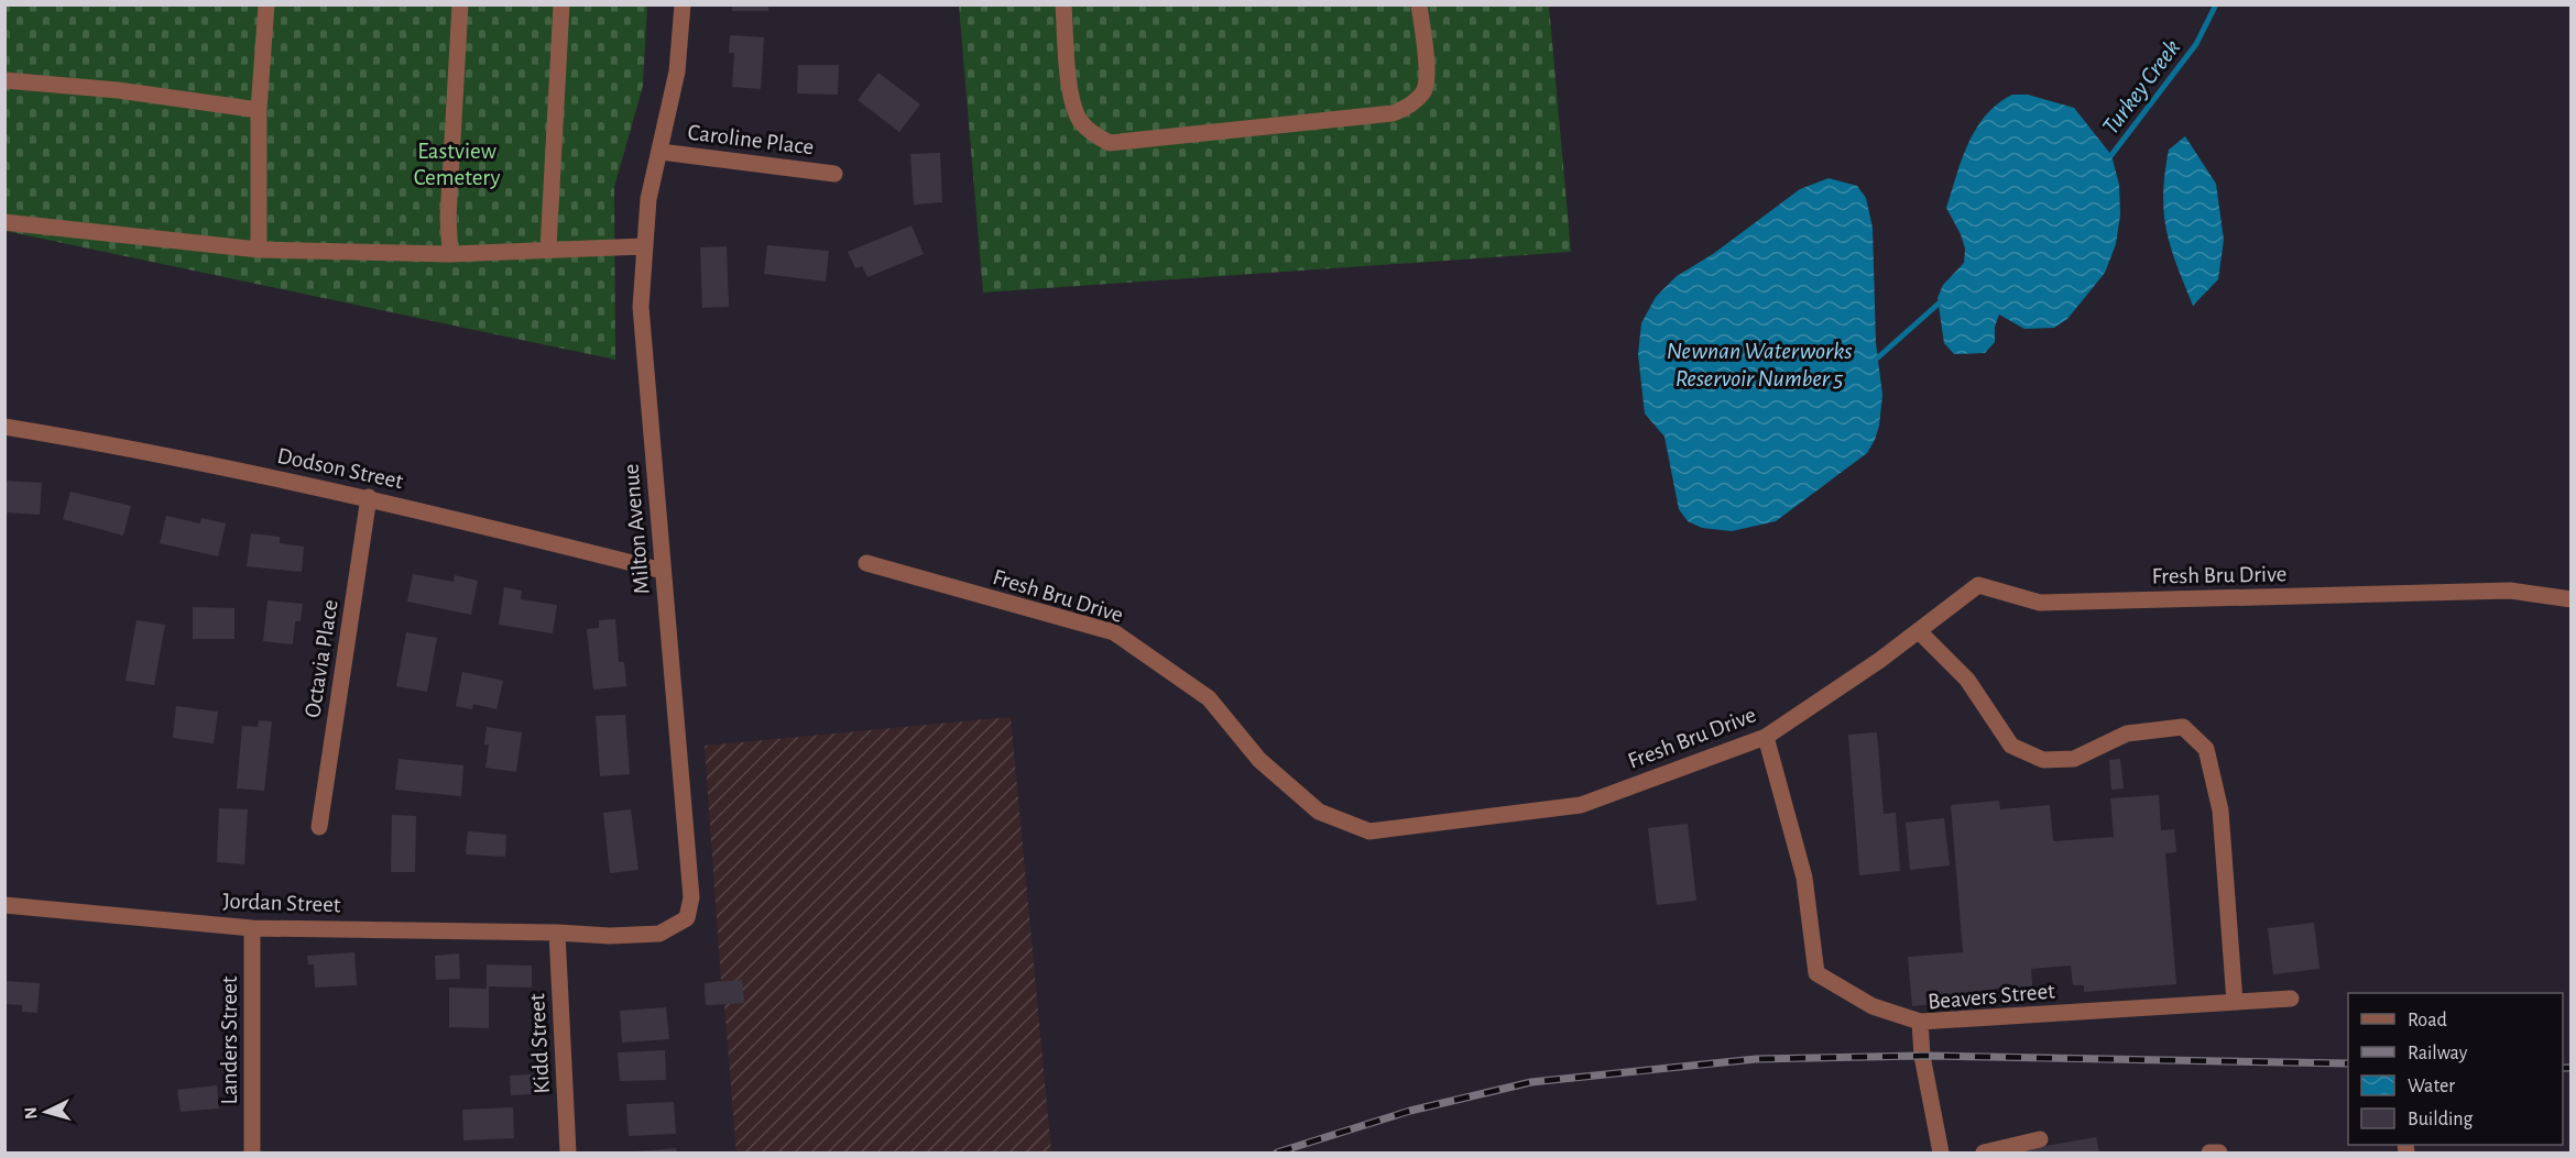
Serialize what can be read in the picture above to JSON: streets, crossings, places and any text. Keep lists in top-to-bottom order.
{
  "streets": {
    "street": [
      "Caroline Place",
      "Dodson Street",
      "Milton Avenue",
      "Fresh Bru Drive",
      "Octavia Place",
      "Jordan Street",
      "Beavers Street",
      "Landers Street",
      "Kidd Street"
    ]
  },
  "crossings": [
    ["Caroline Place", "Milton Avenue"],
    ["Dodson Street", "Milton Avenue"],
    ["Dodson Street", "Octavia Place"],
    ["Milton Avenue", "Jordan Street"],
    ["Milton Avenue", "Kidd Street"],
    ["Jordan Street", "Landers Street"],
    ["Jordan Street", "Kidd Street"]
  ],
  "water": ["Turkey Creek", "Newnan Waterworks Reservoir Number 5"],
  "parks": ["Eastview Cemetery"],
  "legend": [
    "Road",
    "Railway",
    "Water",
    "Building"
  ],
  "north": "left"
}
